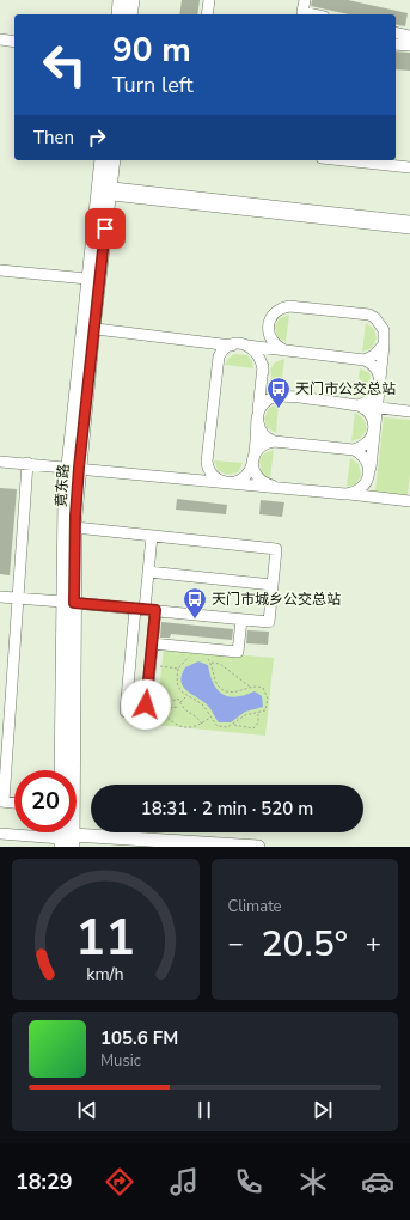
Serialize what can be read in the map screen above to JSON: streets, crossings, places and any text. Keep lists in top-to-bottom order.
{
  "streets": {
    "main road": ["竟东路"]
  },
  "places": {
    "bus stop": ["天门市公交总站", "天门市城乡公交总站"]
  },
  "page": {
    "turn": ["90 m", "Turn left"],
    "then": "Then",
    "limit": "20",
    "trip": "18:31 · 2 min · 520 m",
    "tile": "Climate",
    "heat": ["−", "20.5°", "+"],
    "song": ["105.6 FM", "Music"],
    "tabs": "18:29",
    "gauge": ["11", "km/h"]
  }
}
